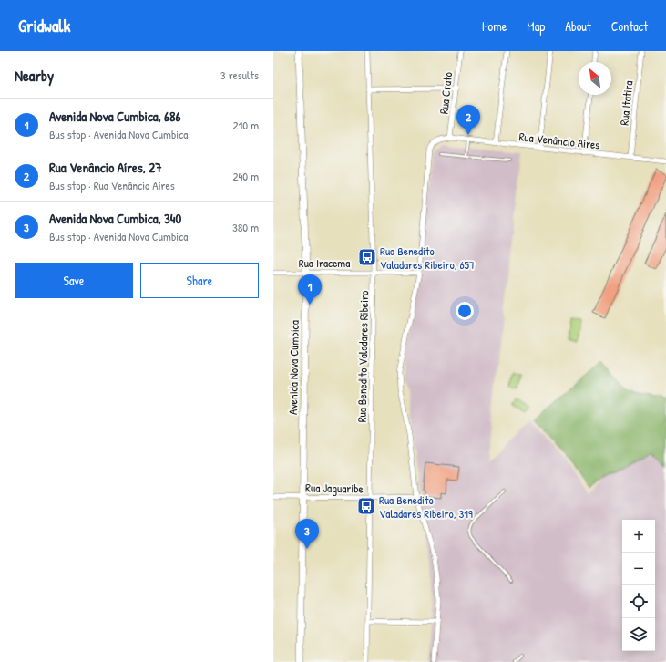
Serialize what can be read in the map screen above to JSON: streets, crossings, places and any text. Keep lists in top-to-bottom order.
{
  "streets": {
    "street": [
      "Rua Crato",
      "Rua Itatira",
      "Rua Venâncio Aíres",
      "Rua Iracema",
      "Rua Benedito Valadares Ribeiro",
      "Avenida Nova Cumbica",
      "Rua Jaguaribe"
    ]
  },
  "crossings": [
    ["Rua Crato", "Rua Venâncio Aíres"],
    ["Rua Itatira", "Rua Venâncio Aíres"],
    ["Rua Iracema", "Rua Benedito Valadares Ribeiro"],
    ["Rua Iracema", "Avenida Nova Cumbica"],
    ["Rua Benedito Valadares Ribeiro", "Rua Jaguaribe"],
    ["Avenida Nova Cumbica", "Rua Jaguaribe"]
  ],
  "places": {
    "bus stop": ["Rua Benedito Valadares Ribeiro, 657", "Rua Benedito Valadares Ribeiro, 319"]
  },
  "north": "top left",
  "page": {
    "header": "Gridwalk",
    "nav": [
      "Home",
      "Map",
      "About",
      "Contact"
    ],
    "heading": ["Nearby", "3 results"],
    "list": [
      {
        "mark": "1",
        "name": "Avenida Nova Cumbica, 686",
        "note": "Bus stop · Avenida Nova Cumbica",
        "value": "210 m"
      },
      {
        "mark": "2",
        "name": "Rua Venâncio Aíres, 27",
        "note": "Bus stop · Rua Venâncio Aíres",
        "value": "240 m"
      },
      {
        "mark": "3",
        "name": "Avenida Nova Cumbica, 340",
        "note": "Bus stop · Avenida Nova Cumbica",
        "value": "380 m"
      }
    ],
    "pins": ["2", "1", "3"],
    "buttons": ["Save", "Share"],
    "map_buttons": ["+", "−"]
  }
}
